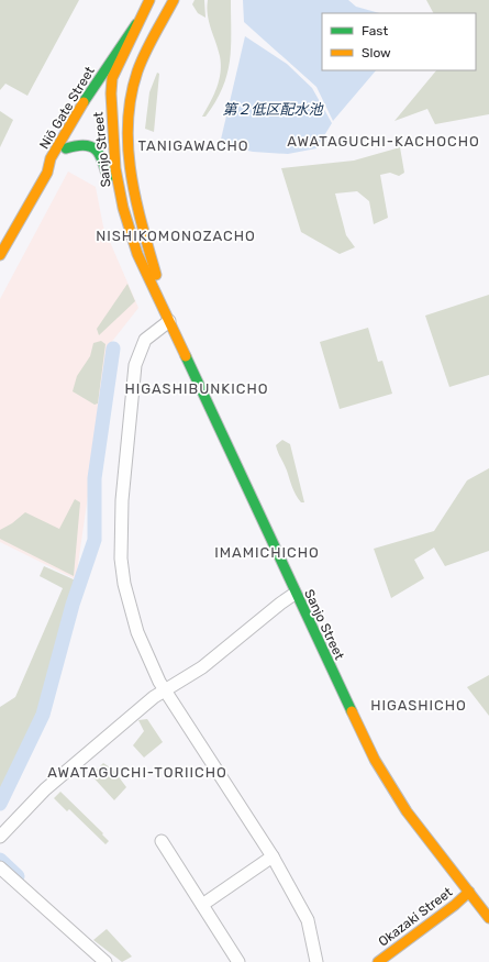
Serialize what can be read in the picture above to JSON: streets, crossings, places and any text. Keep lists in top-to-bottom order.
{
  "streets": {
    "main road": ["Niō Gate Street", "Sanjo Street", "Okazaki Street"]
  },
  "crossings": [
    ["Niō Gate Street", "Sanjo Street"],
    ["Sanjo Street", "Okazaki Street"]
  ],
  "districts": [
    "AWATAGUCHI-KACHOCHO",
    "TANIGAWACHO",
    "NISHIKOMONOZACHO",
    "HIGASHIBUNKICHO",
    "IMAMICHICHO",
    "HIGASHICHO",
    "AWATAGUCHI-TORIICHO"
  ],
  "water": ["第２低区配水池"],
  "legend": ["Fast", "Slow"]
}
